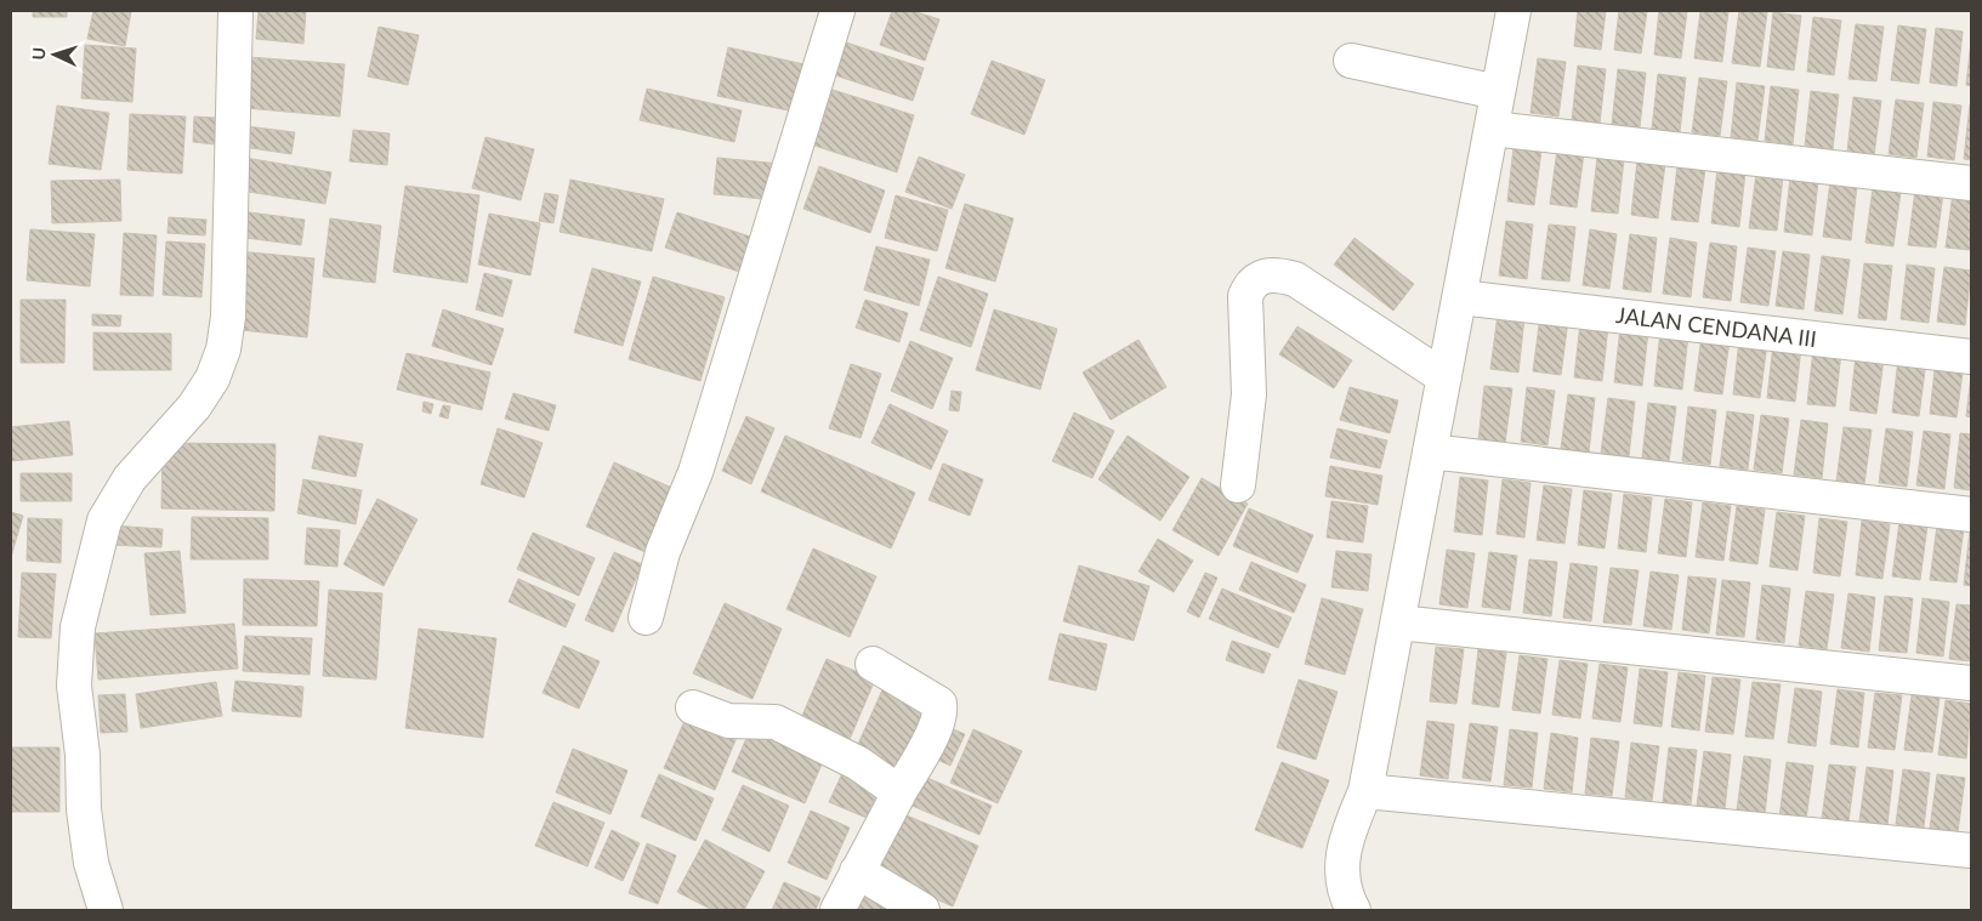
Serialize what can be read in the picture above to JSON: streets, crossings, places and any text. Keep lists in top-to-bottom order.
{
  "streets": {
    "street": ["JALAN CENDANA III"]
  },
  "north": "left"
}
